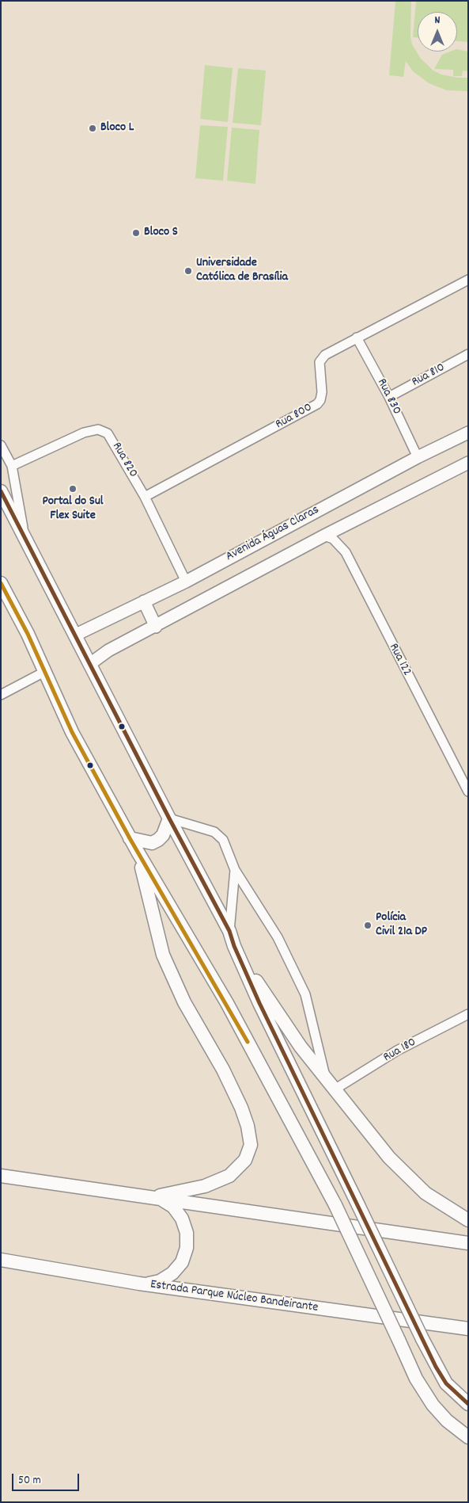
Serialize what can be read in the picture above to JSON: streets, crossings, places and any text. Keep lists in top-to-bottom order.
{
  "streets": {
    "highway": ["Estrada Parque Núcleo Bandeirante"],
    "main road": ["Avenida Águas Claras"],
    "street": [
      "Rua 810",
      "Rua 830",
      "Rua 800",
      "Rua 820",
      "Rua 122",
      "Rua 180"
    ]
  },
  "crossings": [
    ["Rua 810", "Rua 830"],
    ["Rua 830", "Rua 800"],
    ["Rua 830", "Avenida Águas Claras"],
    ["Rua 800", "Rua 820"],
    ["Rua 820", "Avenida Águas Claras"],
    ["Avenida Águas Claras", "Rua 122"]
  ],
  "places": [
    "Bloco L",
    "Bloco S",
    "Universidade Católica de Brasília",
    "Portal do Sul Flex Suite",
    "Polícia Civil 21a DP"
  ],
  "scale_bar": "50 m",
  "north": "top"
}
